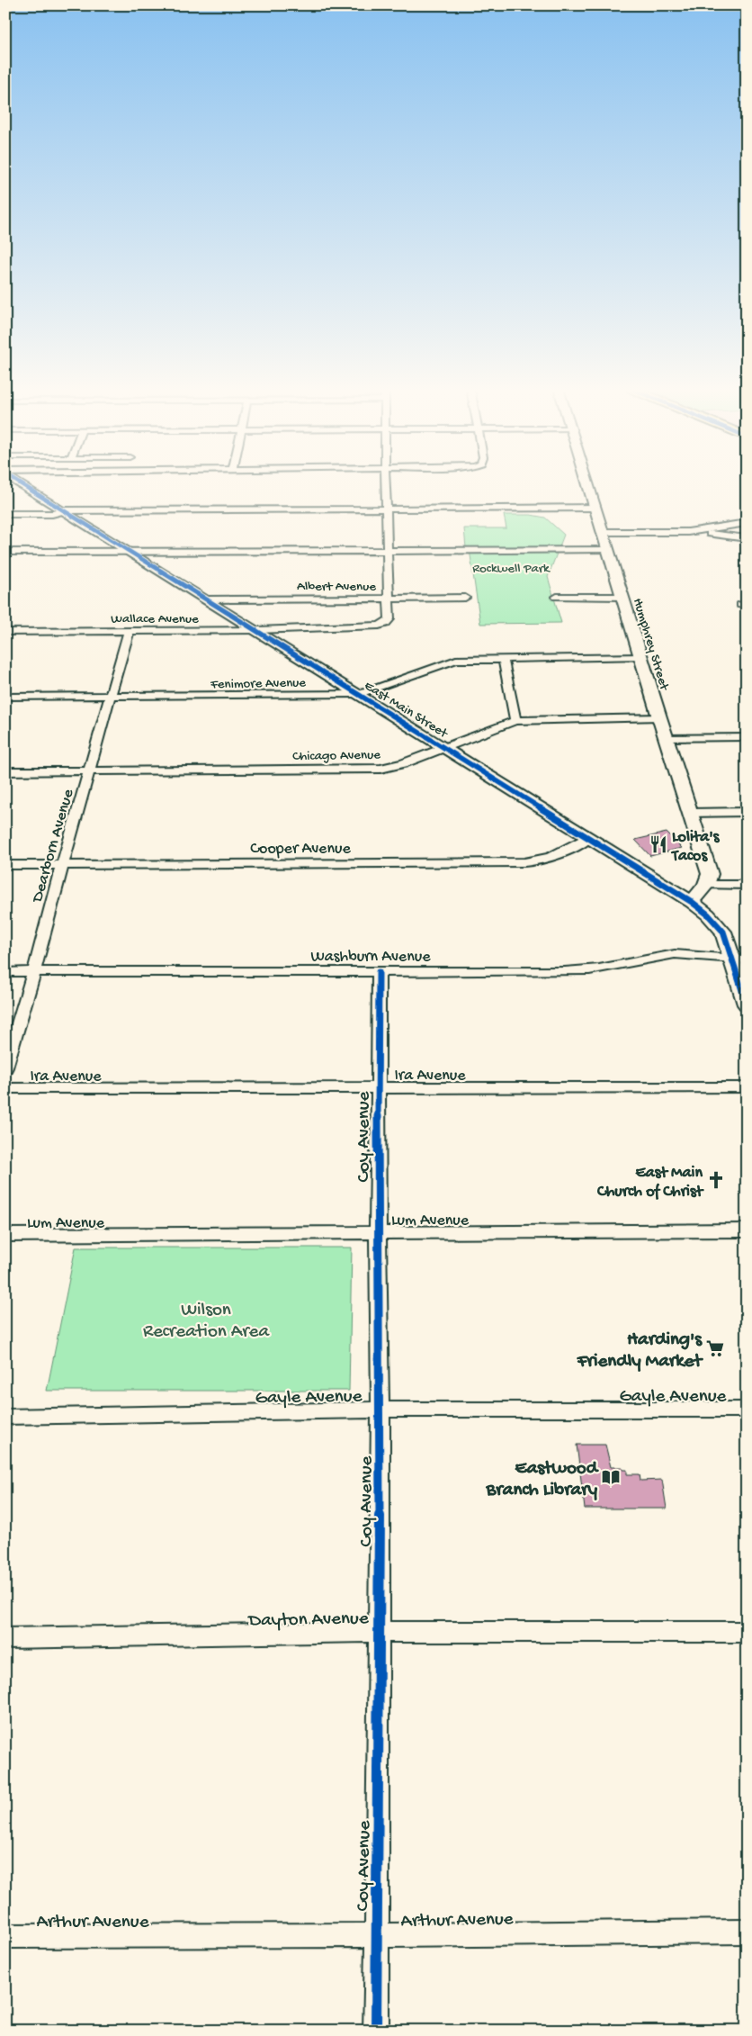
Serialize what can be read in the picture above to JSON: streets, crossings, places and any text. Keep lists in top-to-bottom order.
{
  "streets": {
    "street": [
      "Albert Avenue",
      "Wallace Avenue",
      "Humphrey Street",
      "Fenimore Avenue",
      "East Main Street",
      "Chicago Avenue",
      "Dearborn Avenue",
      "Cooper Avenue",
      "Washburn Avenue",
      "Ira Avenue",
      "Coy Avenue",
      "Lum Avenue",
      "Gayle Avenue",
      "Dayton Avenue",
      "Arthur Avenue"
    ]
  },
  "crossings": [
    ["Albert Avenue", "Wallace Avenue"],
    ["Albert Avenue", "East Main Street"],
    ["Wallace Avenue", "East Main Street"],
    ["Wallace Avenue", "Dearborn Avenue"],
    ["Humphrey Street", "Fenimore Avenue"],
    ["Humphrey Street", "Chicago Avenue"],
    ["Fenimore Avenue", "East Main Street"],
    ["Fenimore Avenue", "Dearborn Avenue"],
    ["East Main Street", "Chicago Avenue"],
    ["East Main Street", "Cooper Avenue"],
    ["East Main Street", "Washburn Avenue"],
    ["Chicago Avenue", "Dearborn Avenue"],
    ["Dearborn Avenue", "Cooper Avenue"],
    ["Dearborn Avenue", "Washburn Avenue"],
    ["Washburn Avenue", "Coy Avenue"],
    ["Ira Avenue", "Coy Avenue"],
    ["Coy Avenue", "Lum Avenue"],
    ["Coy Avenue", "Gayle Avenue"],
    ["Coy Avenue", "Dayton Avenue"],
    ["Coy Avenue", "Arthur Avenue"]
  ],
  "parks": ["Rockwell Park", "Wilson Recreation Area"],
  "places": {
    "restaurant": ["Lolita's Tacos"],
    "church": ["East Main Church of Christ"],
    "supermarket": ["Harding's Friendly Market"],
    "library": ["Eastwood Branch Library"]
  }
}
